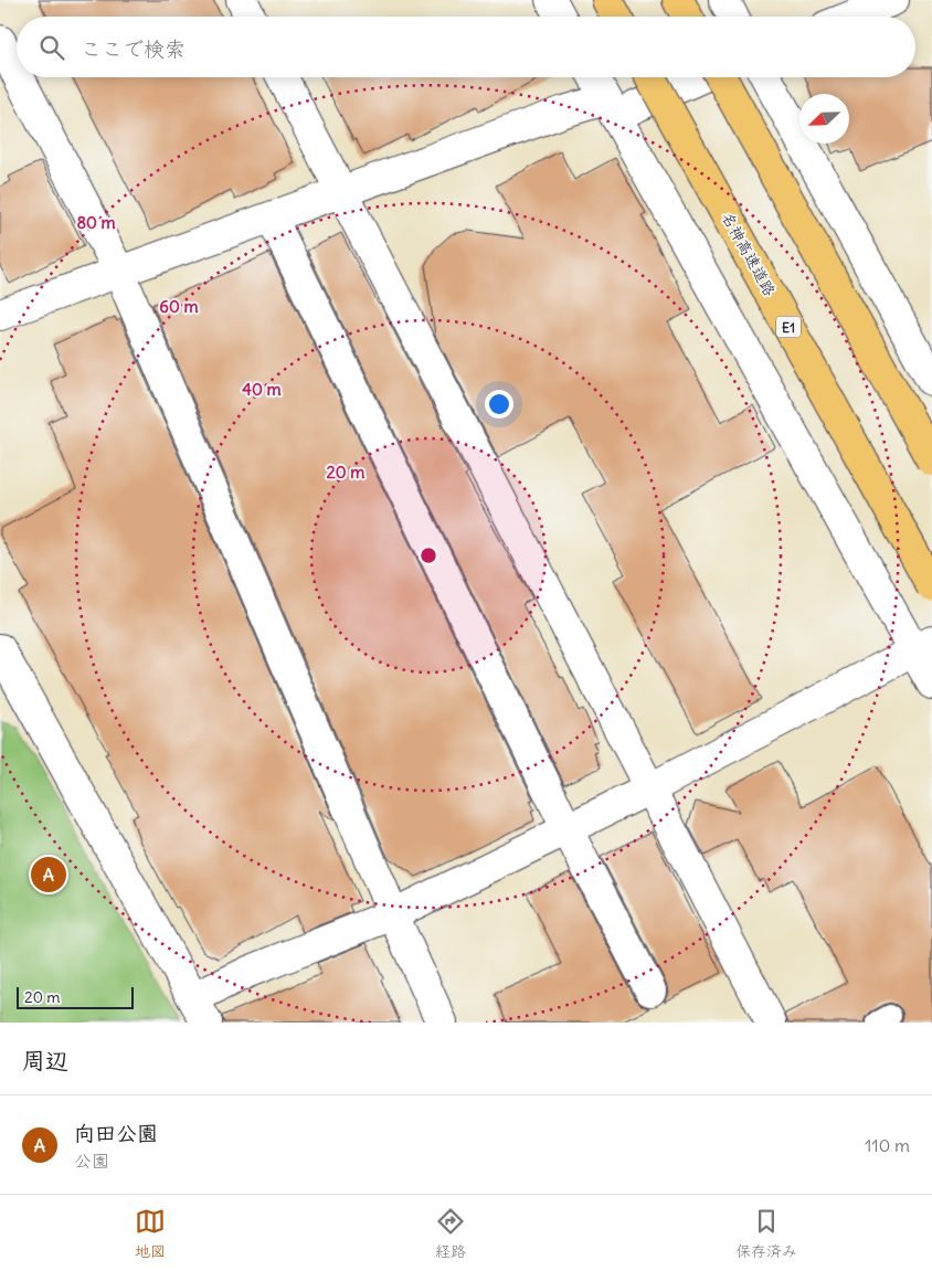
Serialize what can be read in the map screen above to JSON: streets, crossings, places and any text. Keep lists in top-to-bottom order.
{
  "streets": {
    "highway": ["名神高速道路", "E1"]
  },
  "scale_bar": "20 m",
  "north": "bottom left",
  "page": {
    "search": "ここで検索",
    "pins": "A",
    "scale": "20 m",
    "heading": "周辺",
    "list": [
      {
        "mark": "A",
        "name": "向田公園",
        "note": "公園",
        "value": "110 m"
      }
    ],
    "nav": ["地図", "経路", "保存済み"]
  },
  "rings": [
    "80 m",
    "60 m",
    "40 m",
    "20 m"
  ]
}
